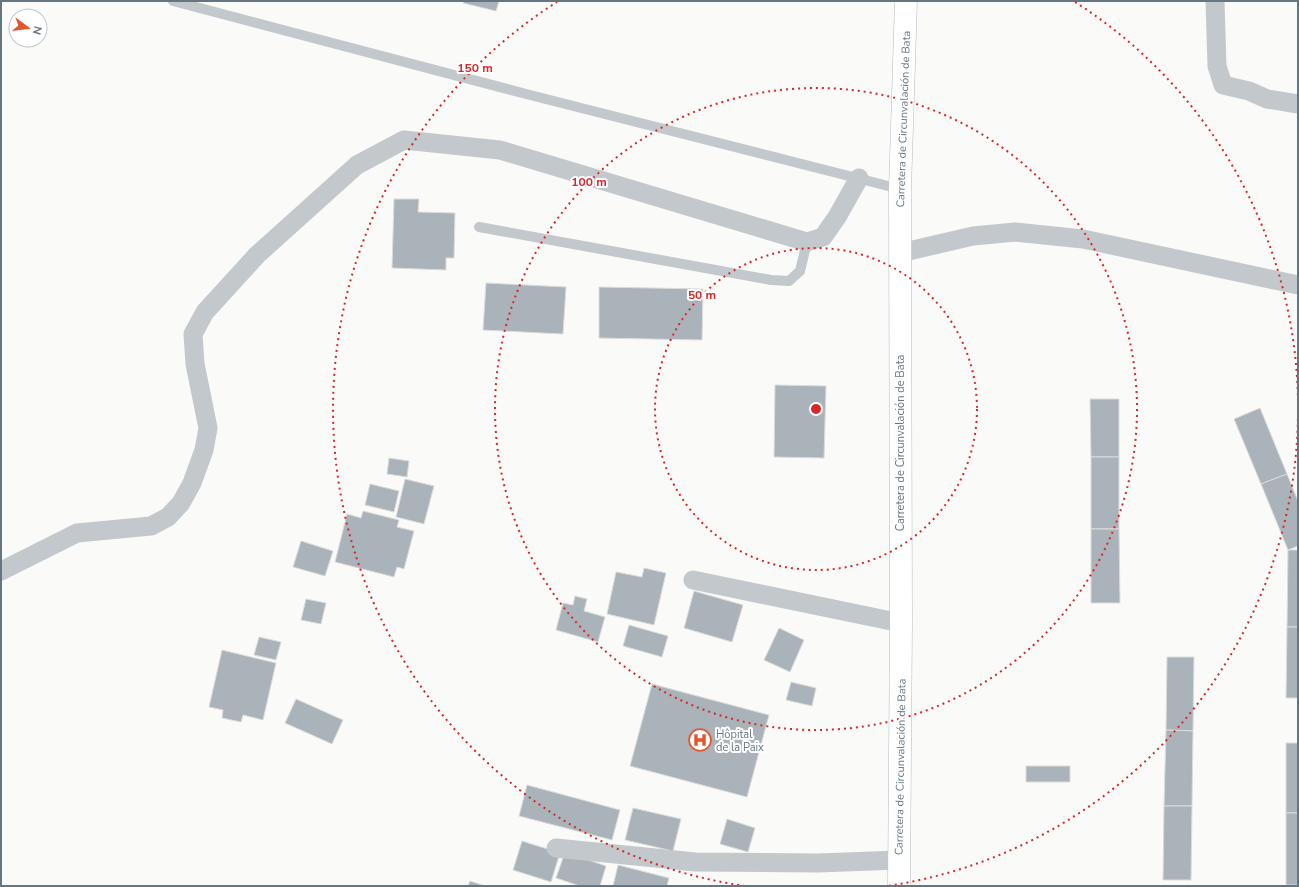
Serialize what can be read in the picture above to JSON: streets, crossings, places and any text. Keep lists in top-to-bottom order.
{
  "streets": {
    "main road": ["Carretera de Circunvalación de Bata"]
  },
  "places": {
    "hospital": ["Hôpital de la Paix"]
  },
  "north": "right",
  "rings": ["150 m", "100 m", "50 m"]
}
